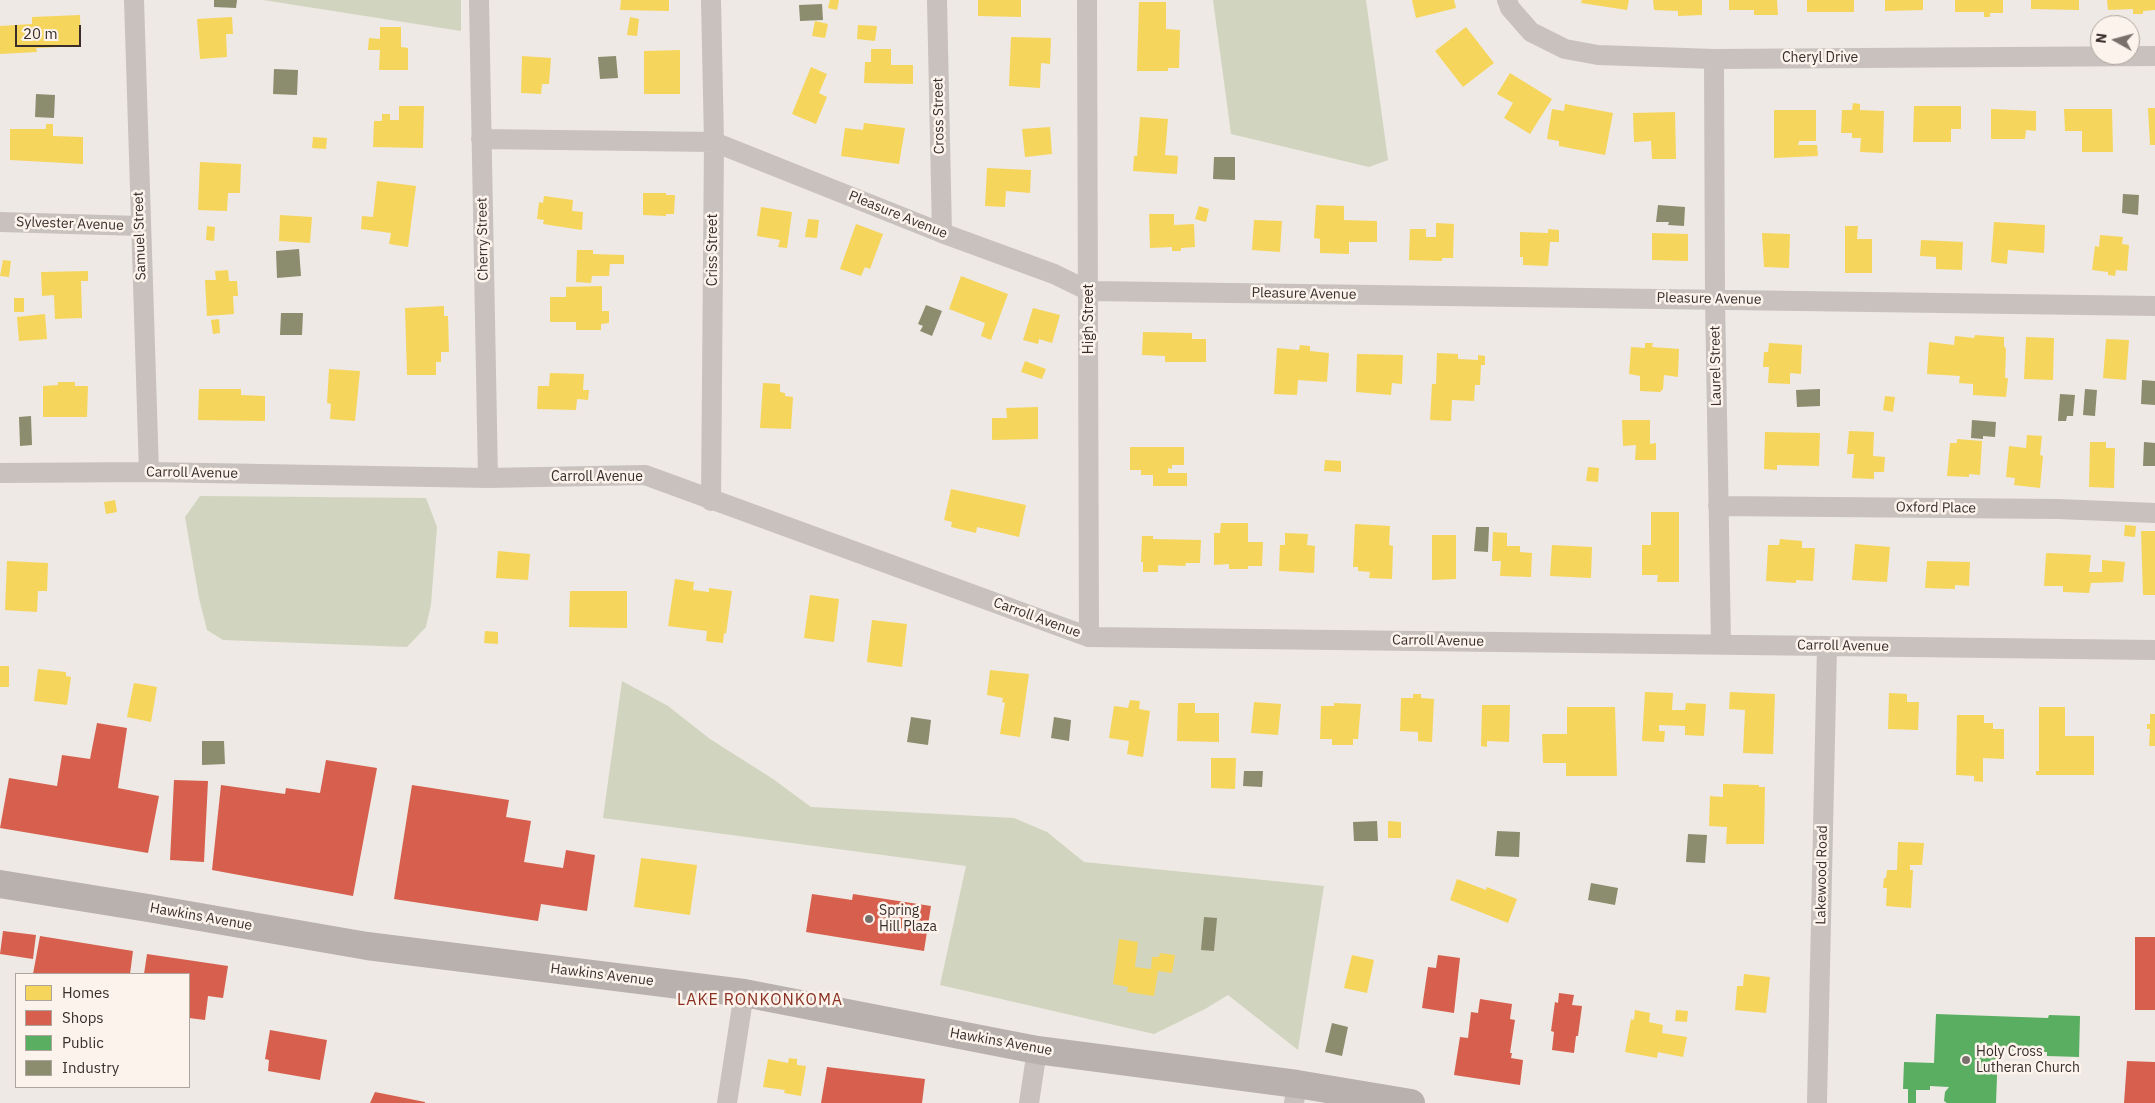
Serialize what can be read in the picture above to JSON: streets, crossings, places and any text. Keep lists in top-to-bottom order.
{
  "streets": {
    "street": [
      "Cheryl Drive",
      "Cross Street",
      "Pleasure Avenue",
      "Sylvester Avenue",
      "Samuel Street",
      "Cherry Street",
      "Criss Street",
      "High Street",
      "Laurel Street",
      "Carroll Avenue",
      "Oxford Place",
      "Lakewood Road",
      "Hawkins Avenue"
    ]
  },
  "crossings": [
    ["Cheryl Drive", "Laurel Street"],
    ["Cross Street", "Pleasure Avenue"],
    ["Pleasure Avenue", "Cherry Street"],
    ["Pleasure Avenue", "Criss Street"],
    ["Pleasure Avenue", "High Street"],
    ["Pleasure Avenue", "Laurel Street"],
    ["Sylvester Avenue", "Samuel Street"],
    ["Samuel Street", "Carroll Avenue"],
    ["Cherry Street", "Carroll Avenue"],
    ["Criss Street", "Carroll Avenue"],
    ["High Street", "Carroll Avenue"],
    ["Laurel Street", "Carroll Avenue"],
    ["Laurel Street", "Oxford Place"],
    ["Carroll Avenue", "Lakewood Road"]
  ],
  "districts": ["LAKE RONKONKOMA"],
  "places": ["Spring Hill Plaza", "Holy Cross Lutheran Church"],
  "legend": [
    "Homes",
    "Shops",
    "Public",
    "Industry"
  ],
  "scale_bar": "20 m",
  "north": "left"
}
